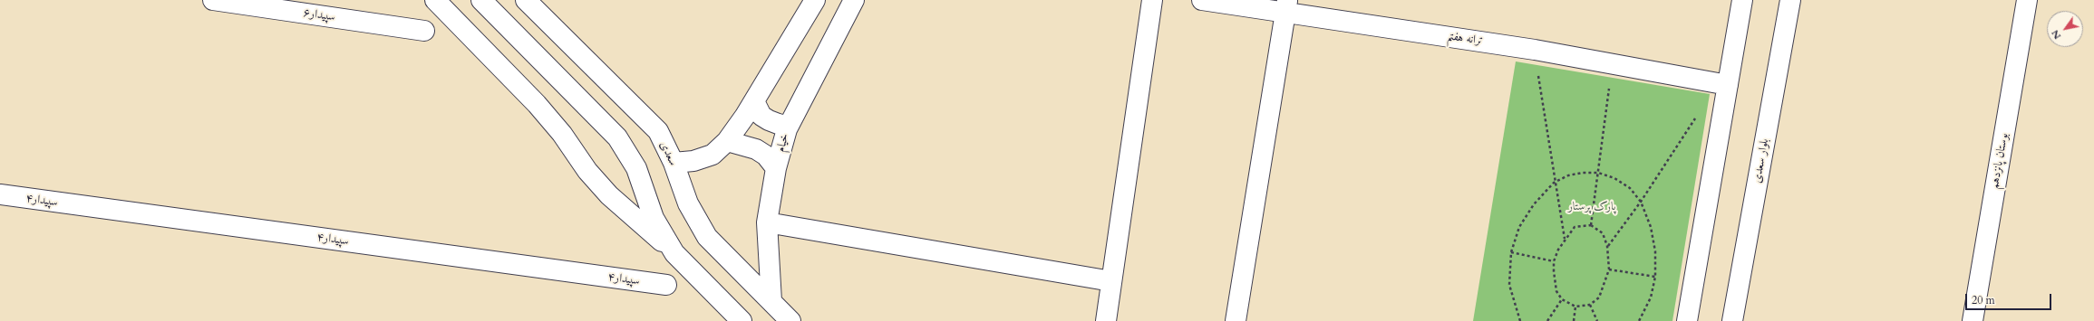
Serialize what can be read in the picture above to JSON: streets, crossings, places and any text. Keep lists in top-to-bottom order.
{
  "streets": {
    "street": [
      "سپیدار۶",
      "ترانه هفتم",
      "خیام",
      "سعدی",
      "بلوار سعدی",
      "بوستان پانزدهم",
      "سپیدار۴"
    ]
  },
  "crossings": [
    ["خیام", "سعدی"]
  ],
  "parks": ["پارک پرستار"],
  "scale_bar": "20 m",
  "north": "bottom left"
}
